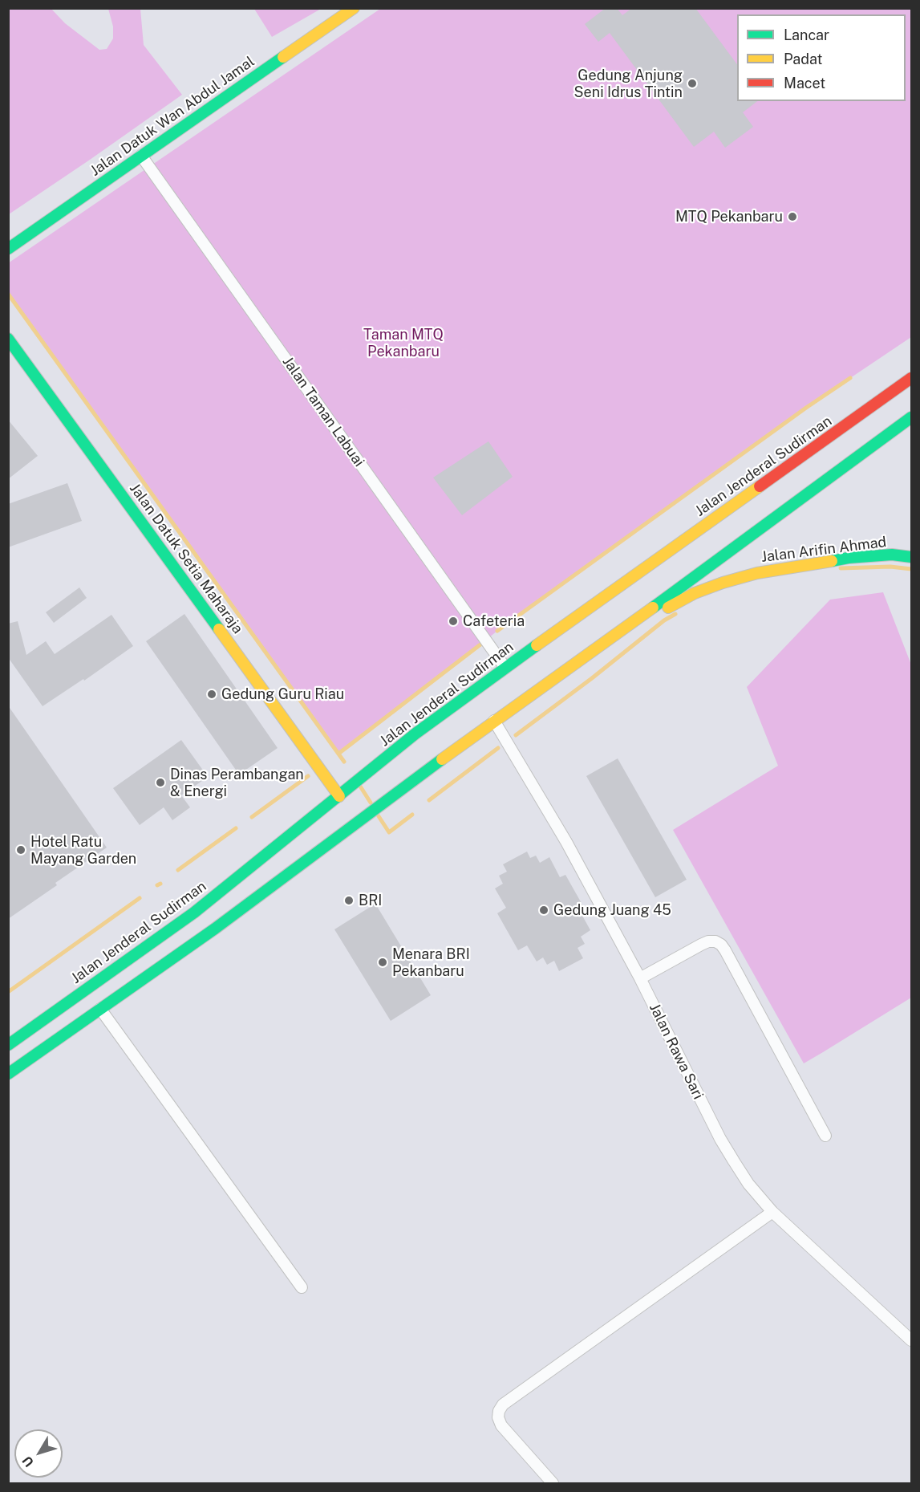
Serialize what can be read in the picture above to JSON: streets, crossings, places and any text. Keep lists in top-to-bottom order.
{
  "streets": {
    "main road": [
      "Jalan Datuk Wan Abdul Jamal",
      "Jalan Jenderal Sudirman",
      "Jalan Arifin Ahmad",
      "Jalan Datuk Setia Maharaja"
    ],
    "street": ["Jalan Taman Labuai", "Jalan Rawa Sari"]
  },
  "crossings": [
    ["Jalan Datuk Wan Abdul Jamal", "Jalan Taman Labuai"],
    ["Jalan Taman Labuai", "Jalan Jenderal Sudirman"],
    ["Jalan Jenderal Sudirman", "Jalan Datuk Setia Maharaja"]
  ],
  "parks": ["Taman MTQ Pekanbaru"],
  "places": [
    "Gedung Anjung Seni Idrus Tintin",
    "MTQ Pekanbaru",
    "Cafeteria",
    "Gedung Guru Riau",
    "Dinas Perambangan & Energi",
    "Hotel Ratu Mayang Garden",
    "BRI",
    "Gedung Juang 45",
    "Menara BRI Pekanbaru"
  ],
  "legend": ["Lancar", "Padat", "Macet"],
  "north": "bottom left"
}
